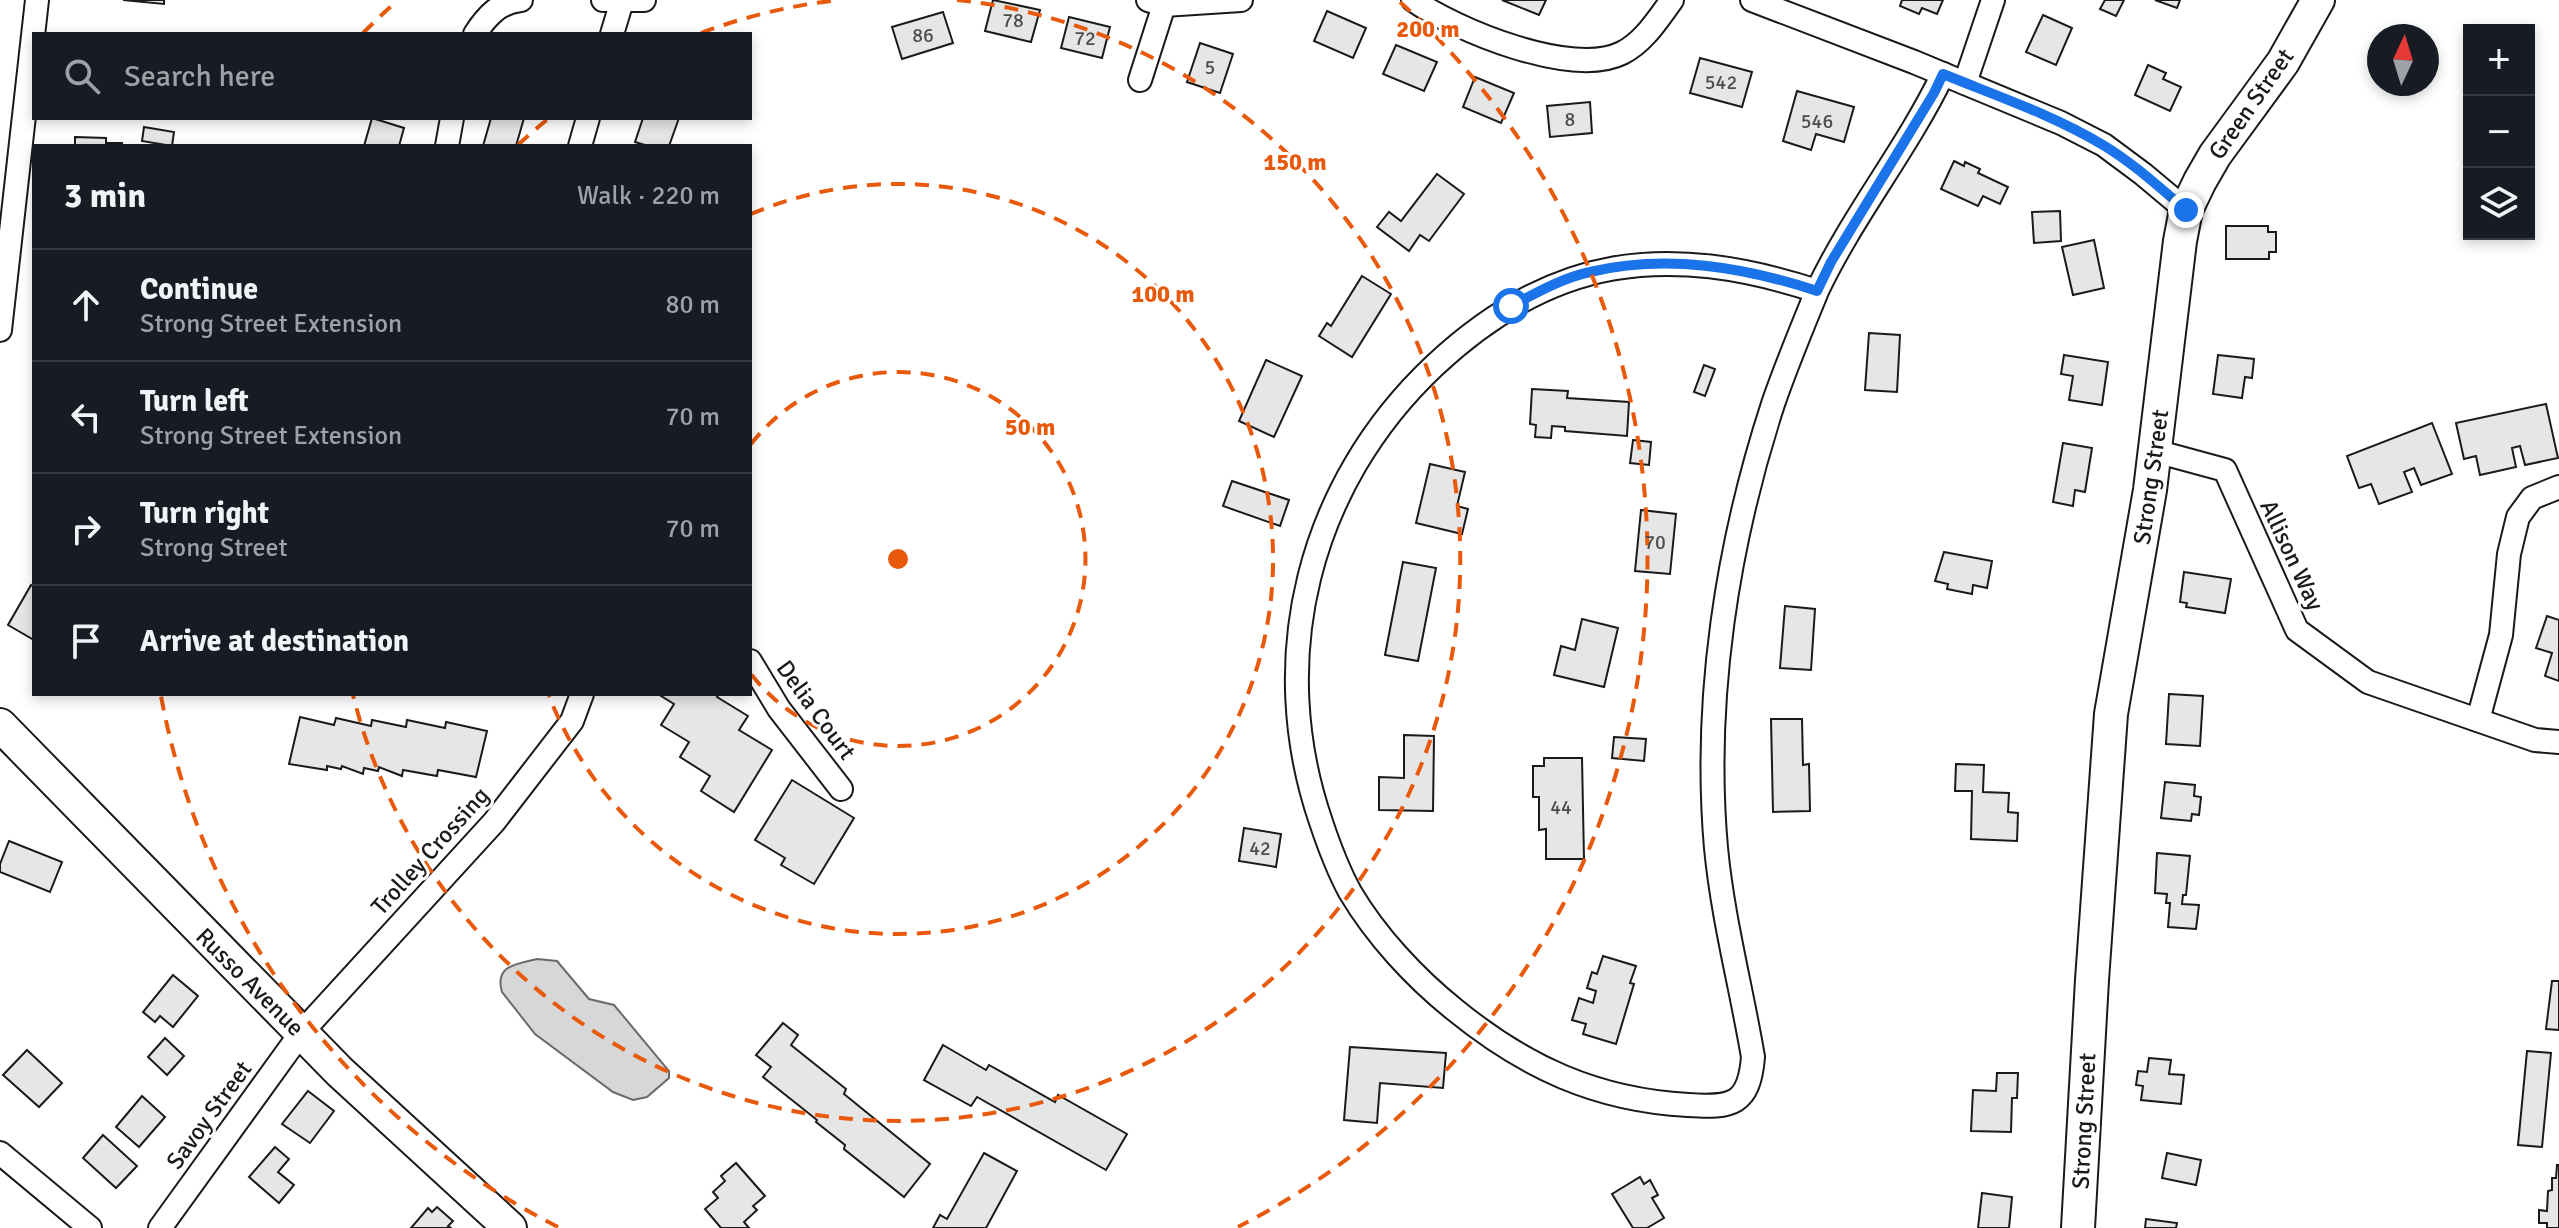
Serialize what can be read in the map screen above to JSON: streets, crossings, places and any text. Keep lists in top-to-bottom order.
{
  "streets": {
    "street": [
      "Green Street",
      "Strong Street",
      "Allison Way",
      "Delia Court",
      "Trolley Crossing",
      "Russo Avenue",
      "Savoy Street"
    ]
  },
  "crossings": [
    ["Green Street", "Strong Street"],
    ["Strong Street", "Allison Way"],
    ["Trolley Crossing", "Russo Avenue"],
    ["Trolley Crossing", "Savoy Street"],
    ["Russo Avenue", "Savoy Street"]
  ],
  "house_numbers": [
    "78",
    "86",
    "72",
    "5",
    "542",
    "8",
    "546",
    "70",
    "44",
    "42"
  ],
  "north": "top",
  "page": {
    "map_buttons": ["+", "−"],
    "search": "Search here",
    "heading": ["3 min", "Walk · 220 m"],
    "list": [
      ["Continue", "Strong Street Extension", "80 m"],
      ["Turn left", "Strong Street Extension", "70 m"],
      ["Turn right", "Strong Street", "70 m"],
      "Arrive at destination"
    ]
  },
  "rings": [
    "200 m",
    "150 m",
    "100 m",
    "50 m"
  ]
}
